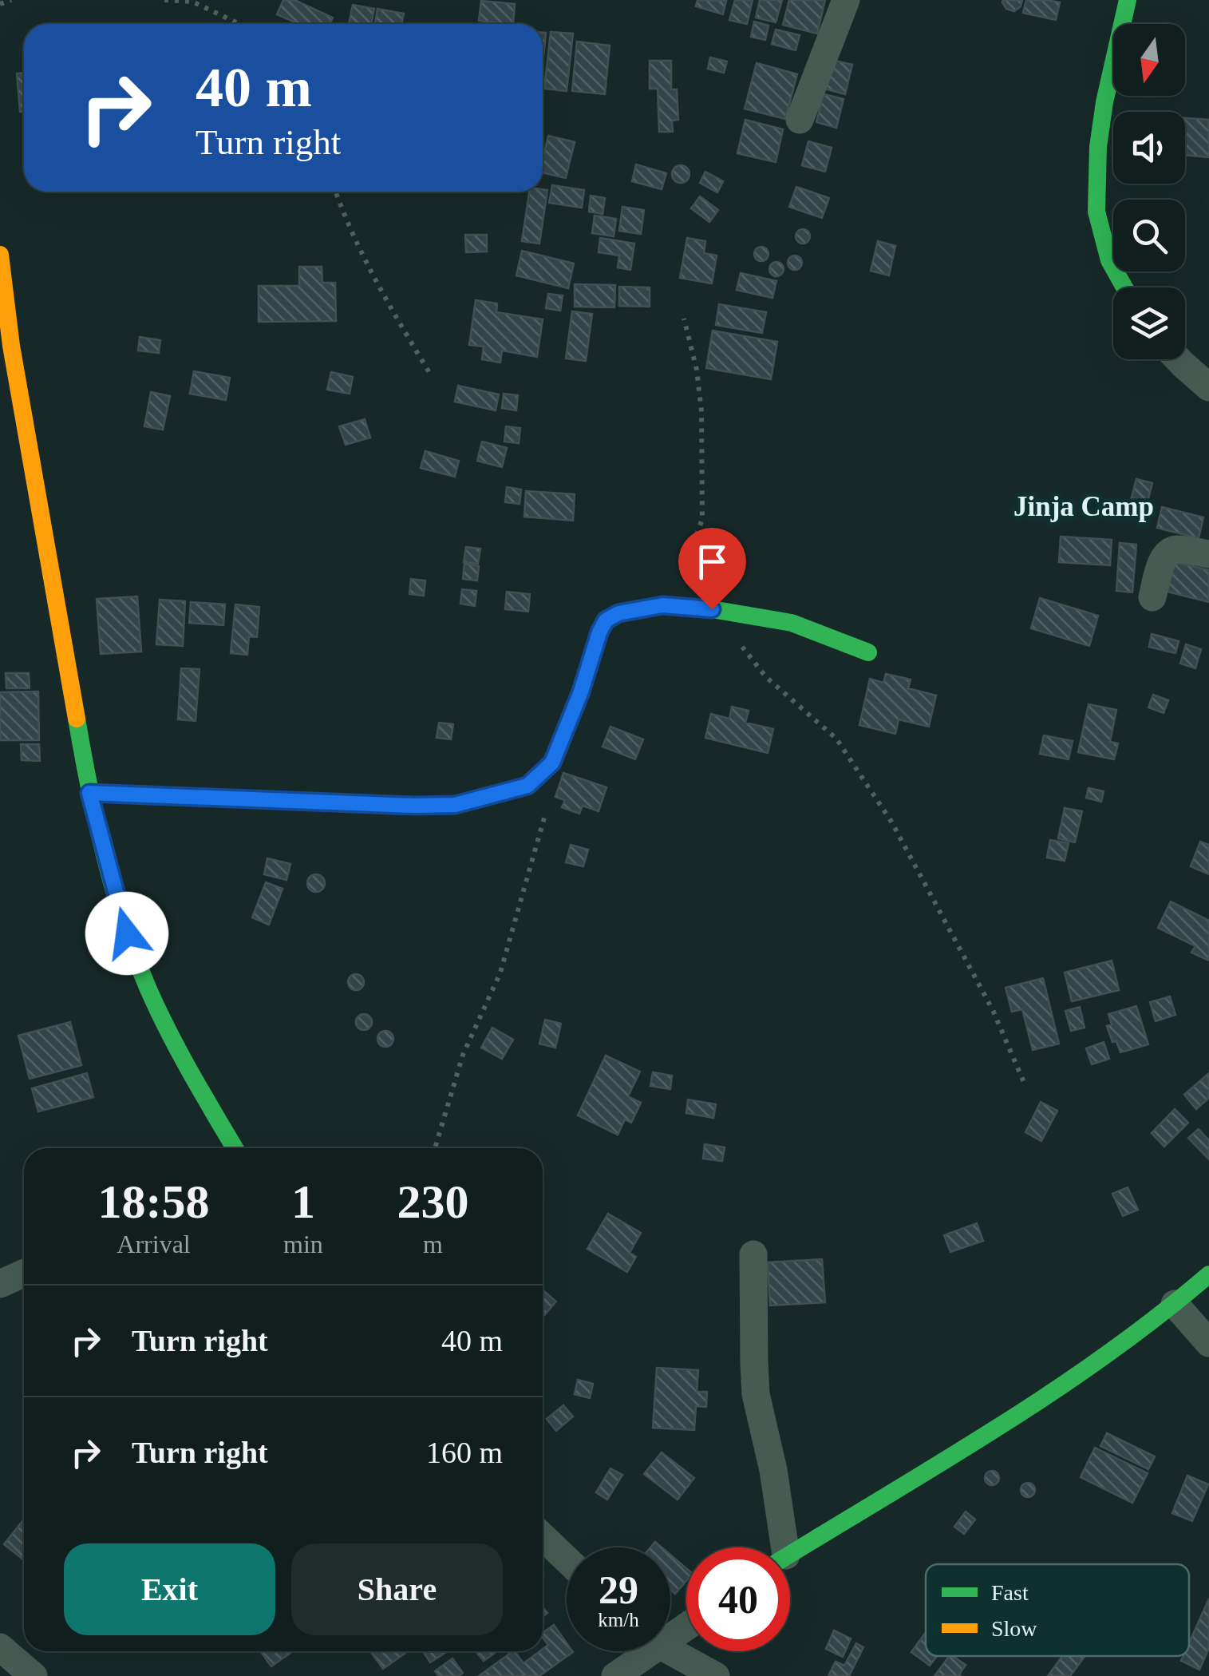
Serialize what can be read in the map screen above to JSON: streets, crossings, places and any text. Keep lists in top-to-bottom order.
{
  "districts": ["Jinja Camp"],
  "legend": ["Fast", "Slow"],
  "north": "bottom",
  "page": {
    "turn": ["40 m", "Turn right"],
    "eta": [
      "18:58",
      "Arrival",
      "1",
      "min",
      "230",
      "m"
    ],
    "list": [
      {
        "name": "Turn right",
        "value": "40 m"
      },
      {
        "name": "Turn right",
        "value": "160 m"
      }
    ],
    "buttons": ["Exit", "Share"],
    "speed": "29 km/h",
    "limit": "40"
  }
}
